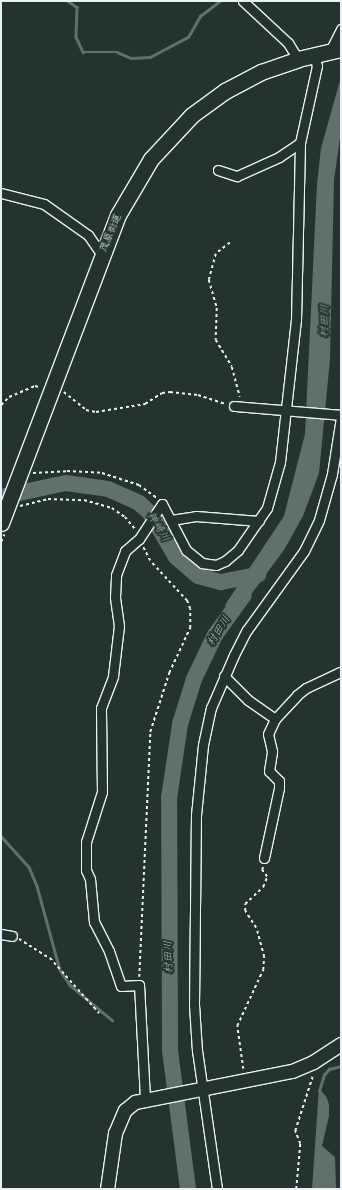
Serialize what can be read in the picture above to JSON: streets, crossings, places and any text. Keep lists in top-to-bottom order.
{
  "streets": {
    "main road": ["茂原街道"]
  },
  "water": ["村田川", "神崎川"]
}
